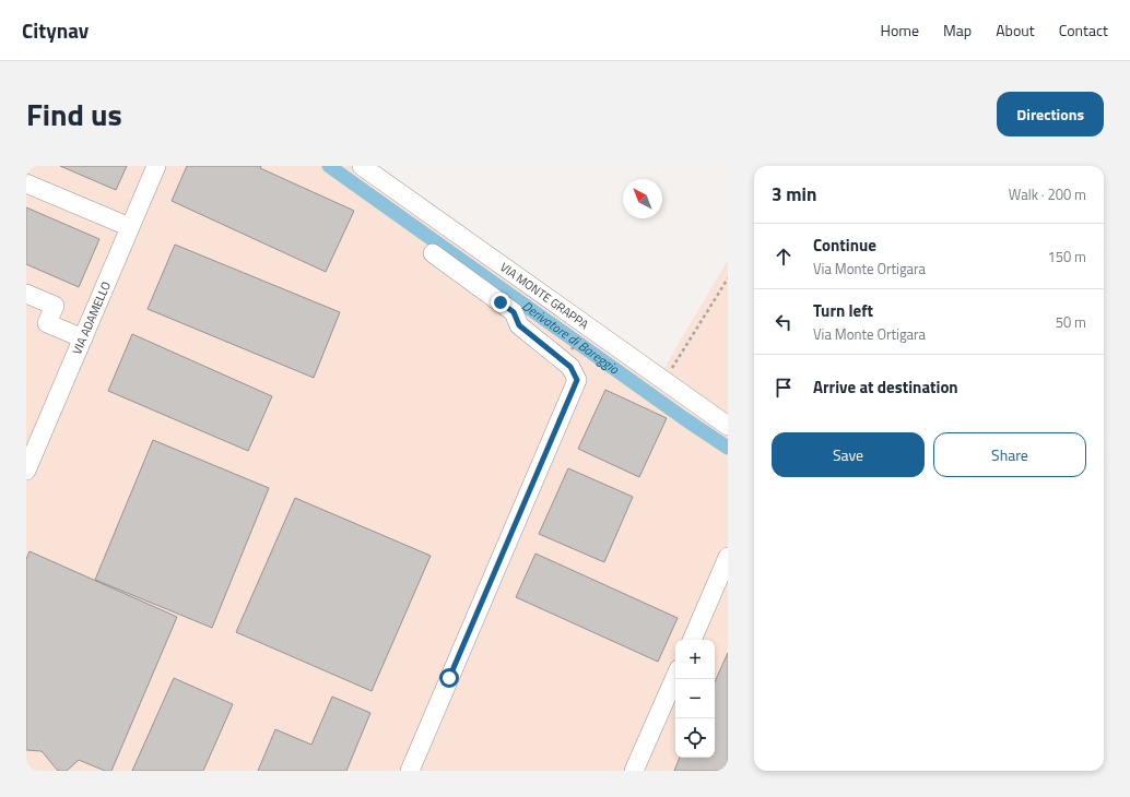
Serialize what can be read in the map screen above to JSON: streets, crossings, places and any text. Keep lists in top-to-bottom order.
{
  "streets": {
    "street": ["VIA MONTE GRAPPA", "VIA ADAMELLO"]
  },
  "water": ["Derivatore di Bareggio"],
  "north": "top left",
  "page": {
    "header": "Citynav",
    "nav": [
      "Home",
      "Map",
      "About",
      "Contact"
    ],
    "title": "Find us",
    "buttons": [
      "Directions",
      ["Save", "Share"]
    ],
    "heading": ["3 min", "Walk · 200 m"],
    "list": [
      ["Continue", "Via Monte Ortigara", "150 m"],
      ["Turn left", "Via Monte Ortigara", "50 m"],
      "Arrive at destination"
    ],
    "map_buttons": ["+", "−"]
  }
}
